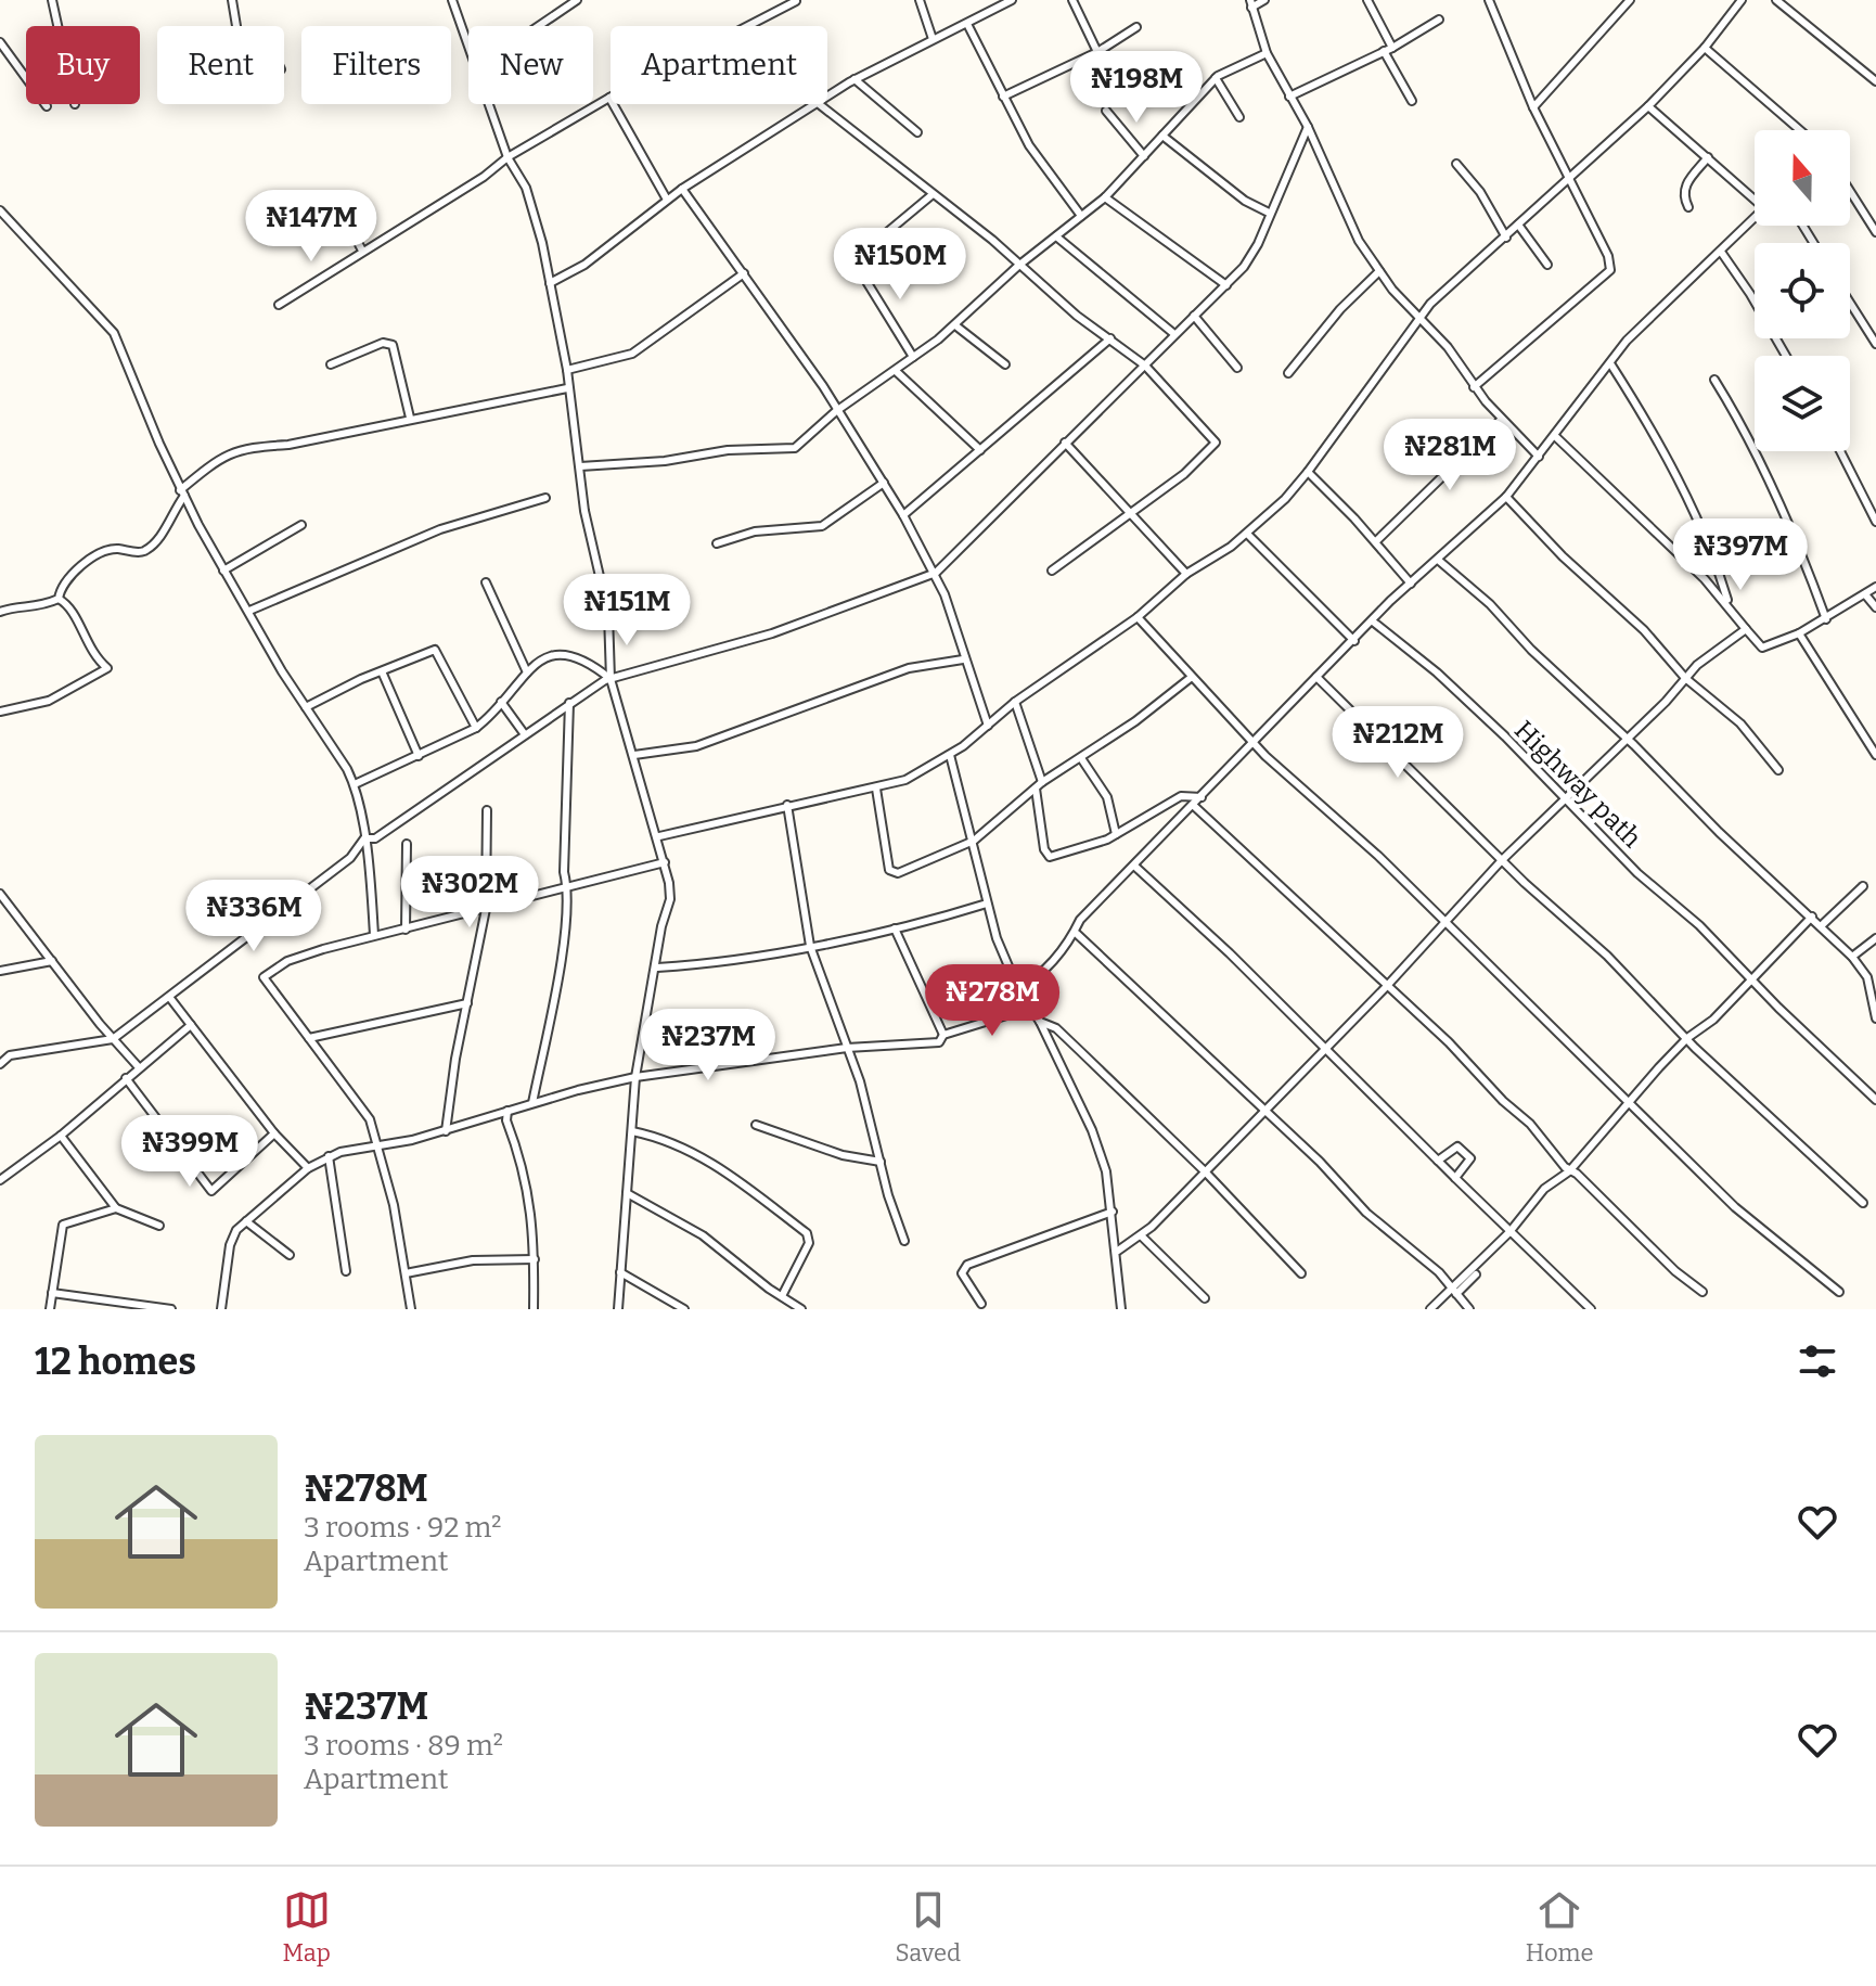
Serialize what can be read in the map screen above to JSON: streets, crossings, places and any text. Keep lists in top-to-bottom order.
{
  "streets": {
    "street": ["Highway path"]
  },
  "north": "top",
  "page": {
    "chip": [
      "Buy",
      "Rent",
      "Filters",
      "New",
      "Apartment"
    ],
    "price": [
      "₦198M",
      "₦147M",
      "₦150M",
      "₦281M",
      "₦397M",
      "₦151M",
      "₦212M",
      "₦302M",
      "₦336M",
      "₦278M",
      "₦237M",
      "₦399M"
    ],
    "heading": "12 homes",
    "list": [
      {
        "name": "₦278M",
        "note": "3 rooms · 92 m² · Apartment"
      },
      {
        "name": "₦237M",
        "note": "3 rooms · 89 m² · Apartment"
      }
    ],
    "tabs": ["Map", "Saved", "Home"]
  }
}
